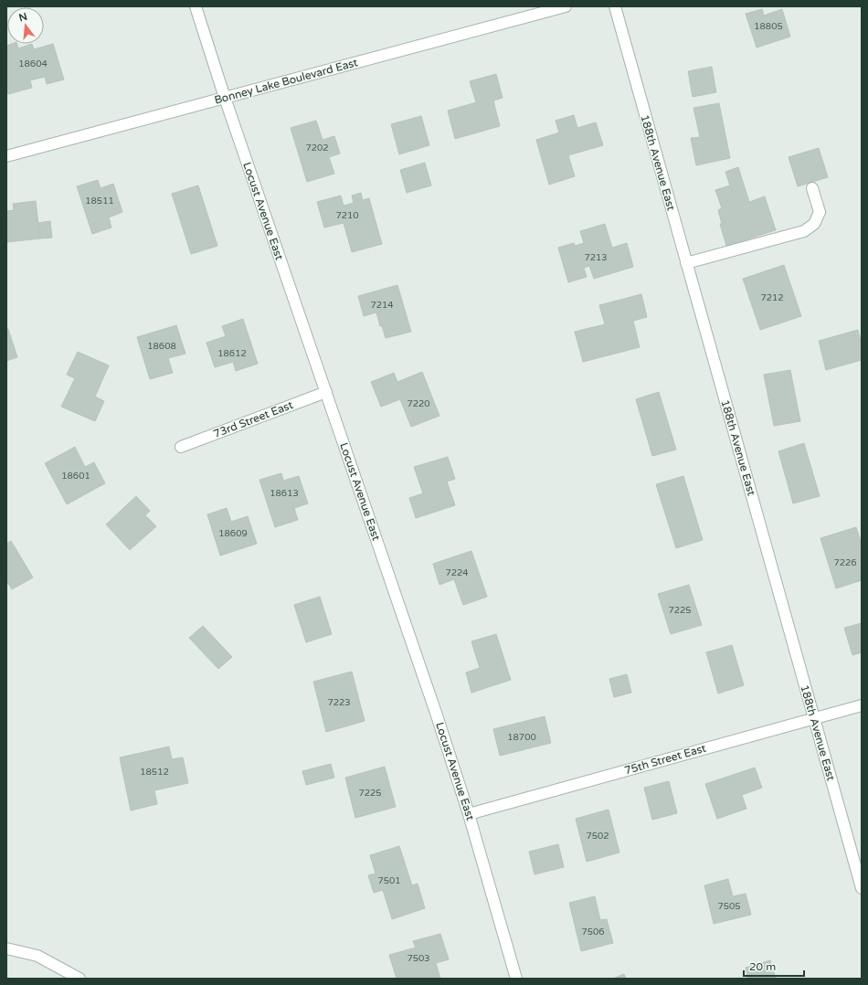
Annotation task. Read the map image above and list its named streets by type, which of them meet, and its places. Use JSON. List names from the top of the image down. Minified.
{"streets":{"street":["Bonney Lake Boulevard East","188th Avenue East","Locust Avenue East","73rd Street East","75th Street East"]},"crossings":[["Bonney Lake Boulevard East","Locust Avenue East"],["188th Avenue East","75th Street East"],["Locust Avenue East","73rd Street East"],["Locust Avenue East","75th Street East"]],"house_numbers":["18805","18604","7202","18511","7210","7213","7212","7214","18608","18612","7220","18601","18613","18609","7226","7224","7225","7223","18700","18512","7225","7502","7501","7505","7506","7503"],"scale_bar":"20 m","north":"top"}
